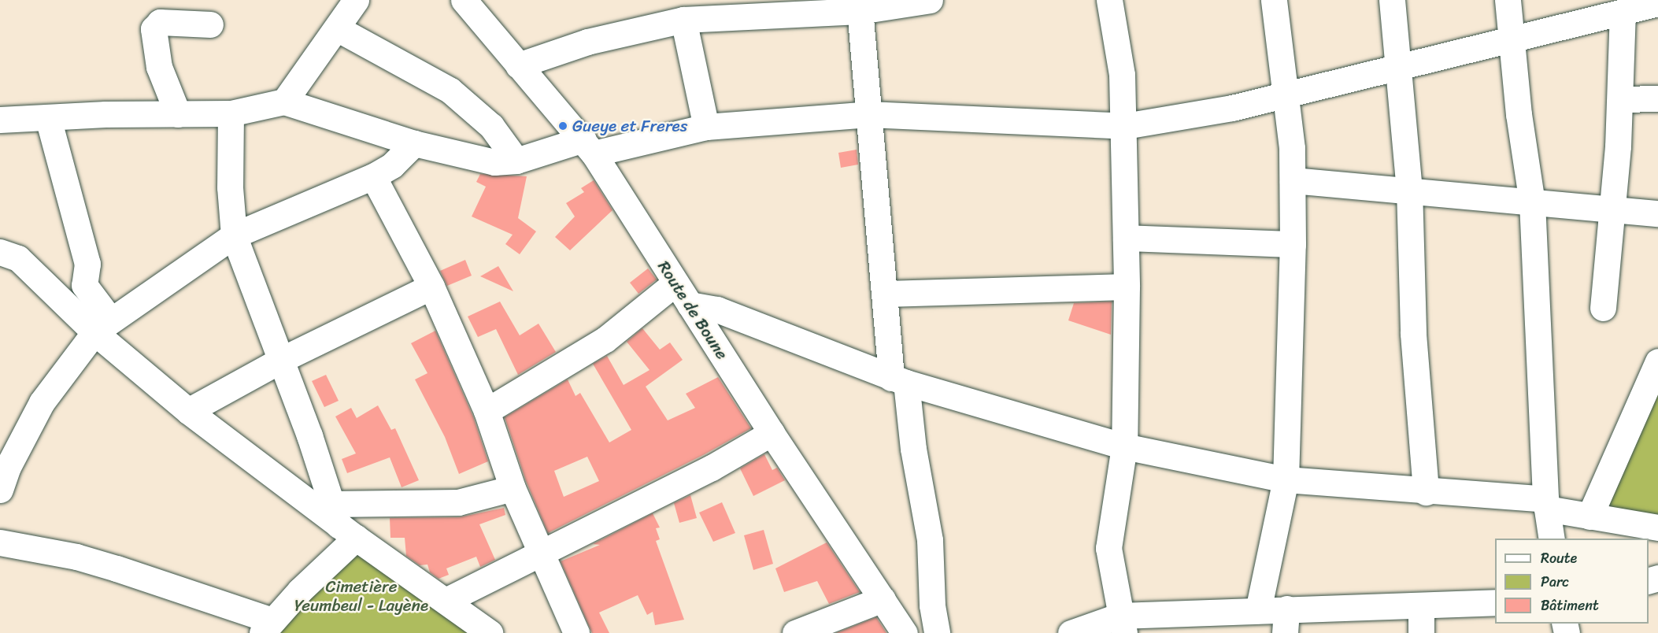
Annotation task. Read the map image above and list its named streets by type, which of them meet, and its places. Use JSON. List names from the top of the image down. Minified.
{"streets":{"street":["Route de Boune"]},"parks":["Cimetière Yeumbeul - Layène"],"places":["Gueye et Freres"],"legend":["Route","Parc","Bâtiment"]}
